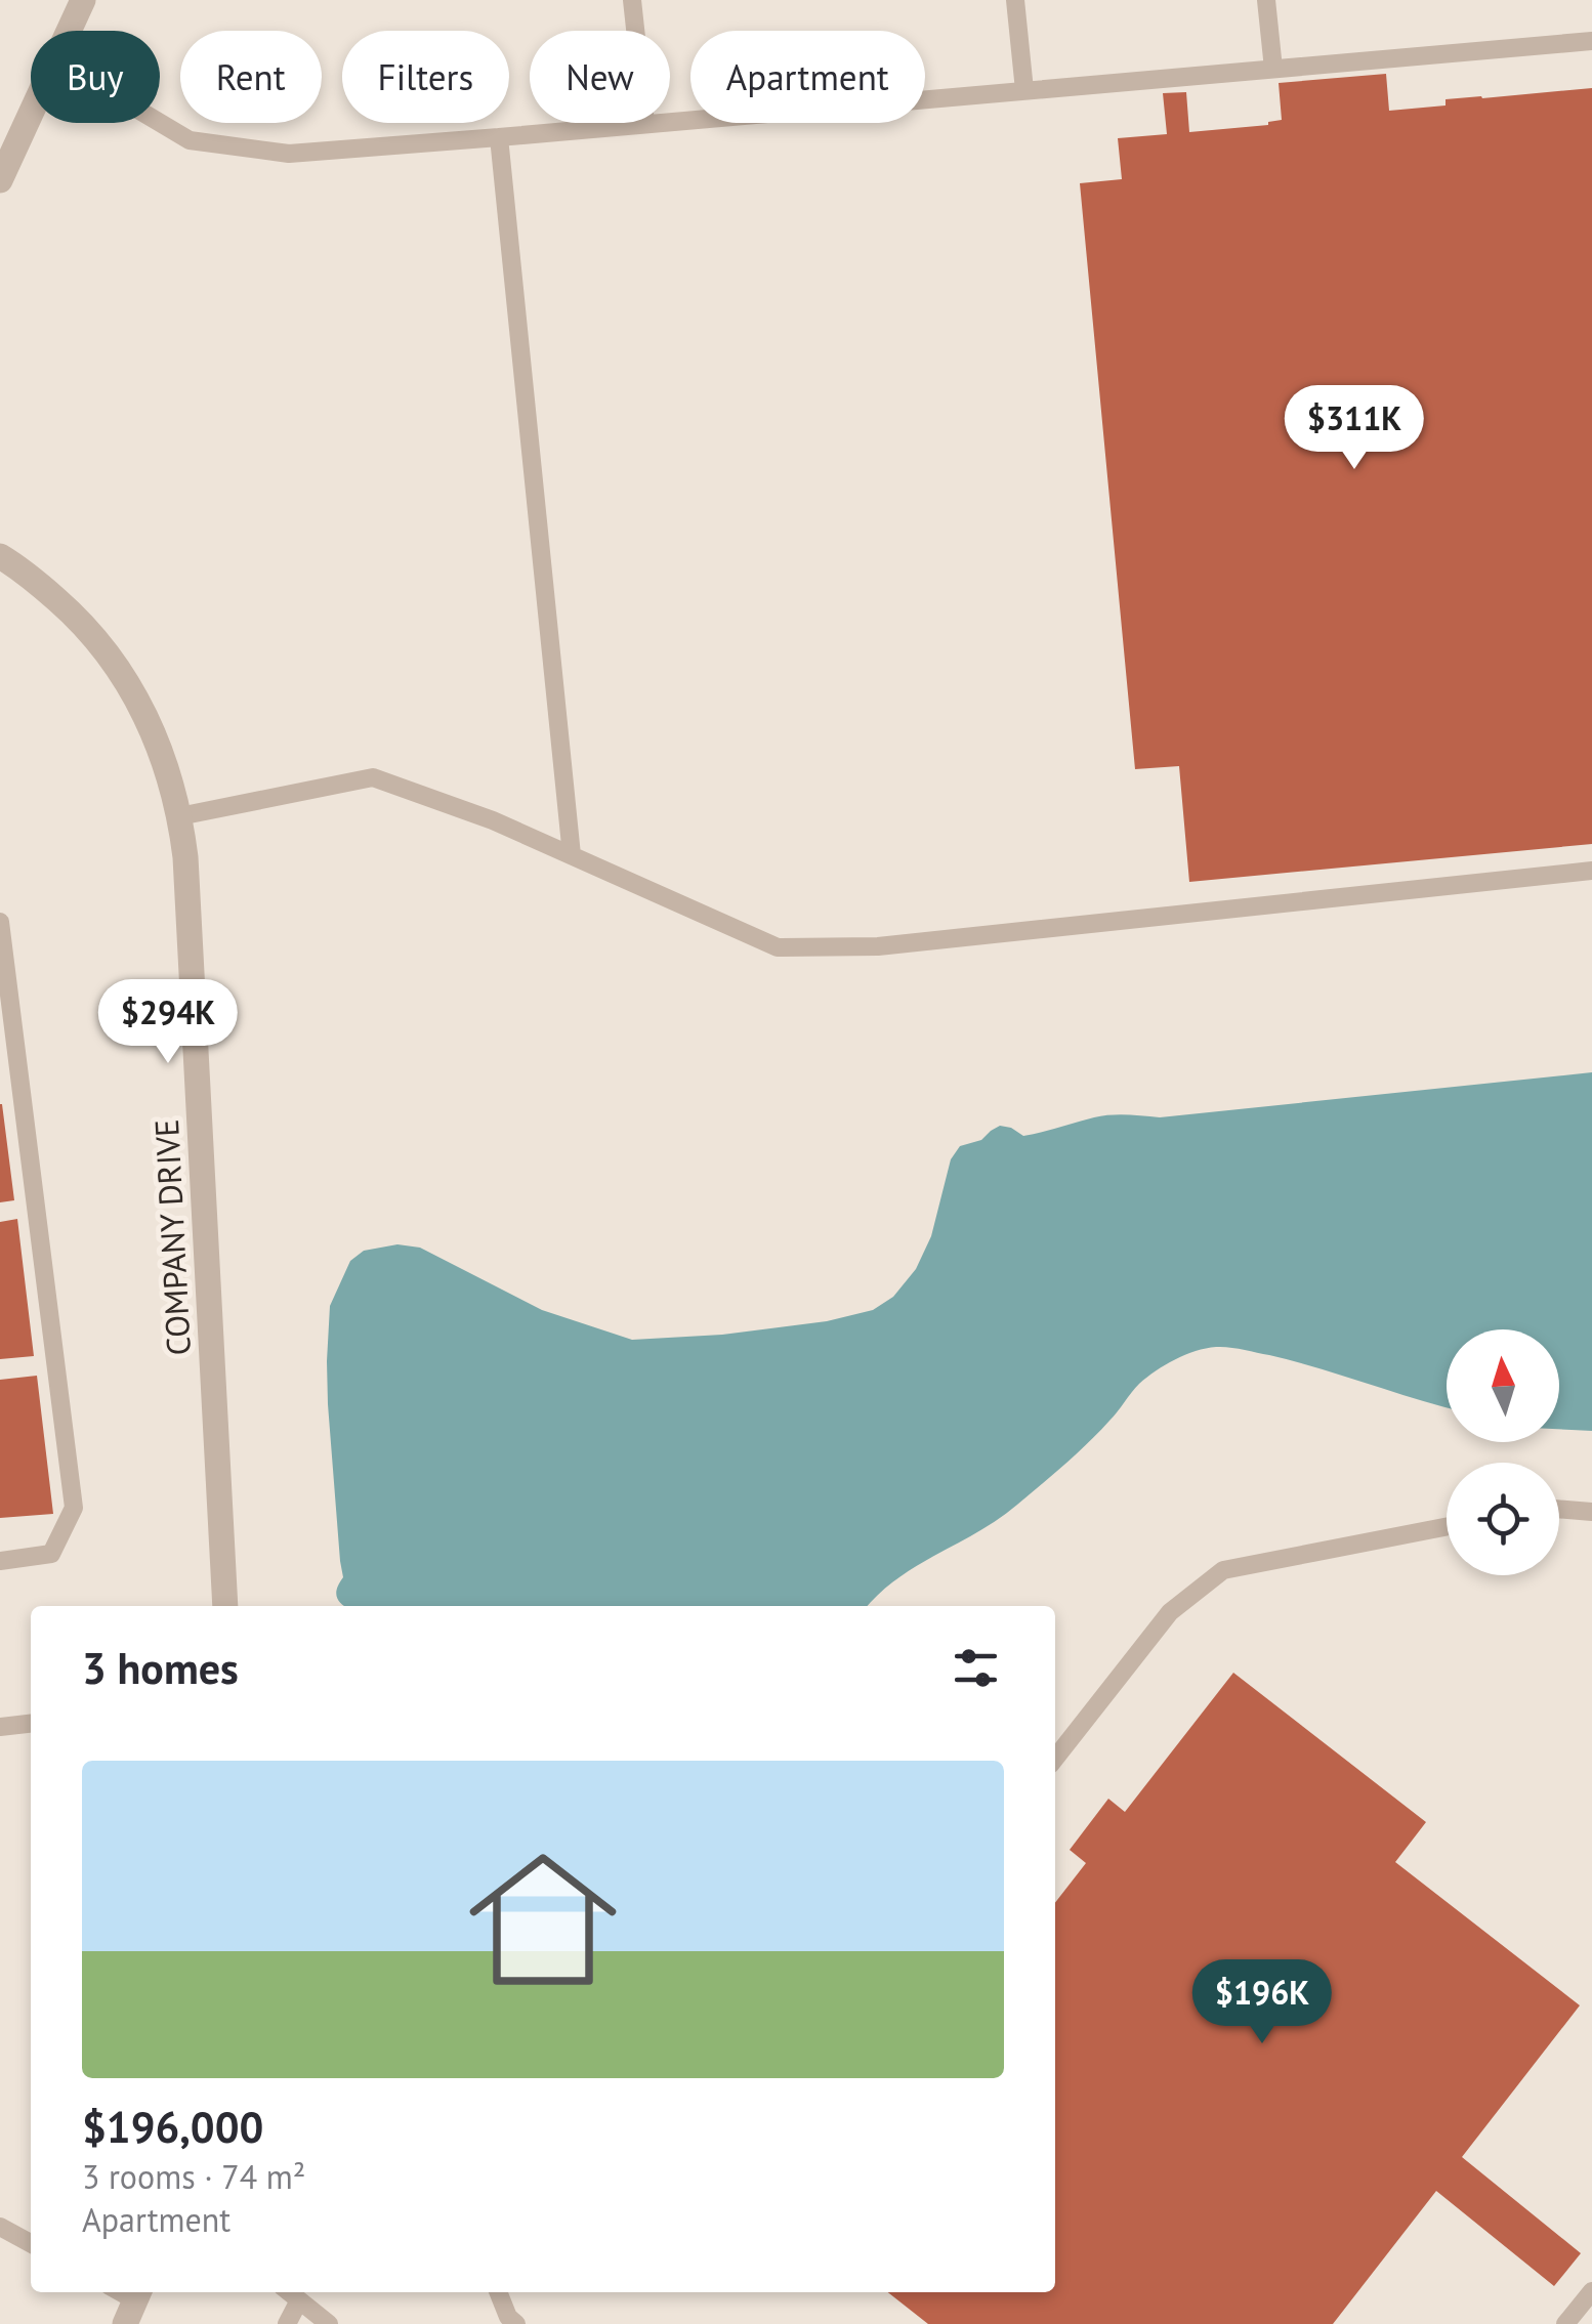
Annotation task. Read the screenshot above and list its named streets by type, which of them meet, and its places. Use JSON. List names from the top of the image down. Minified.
{"streets":{"street":["COMPANY DRIVE"]},"north":"top","page":{"chip":["Buy","Rent","Filters","New","Apartment"],"price":["$311K","$294K","$196K"],"heading":"3 homes","list":[{"name":"$196,000","note":"3 rooms · 74 m² · Apartment"}]}}
